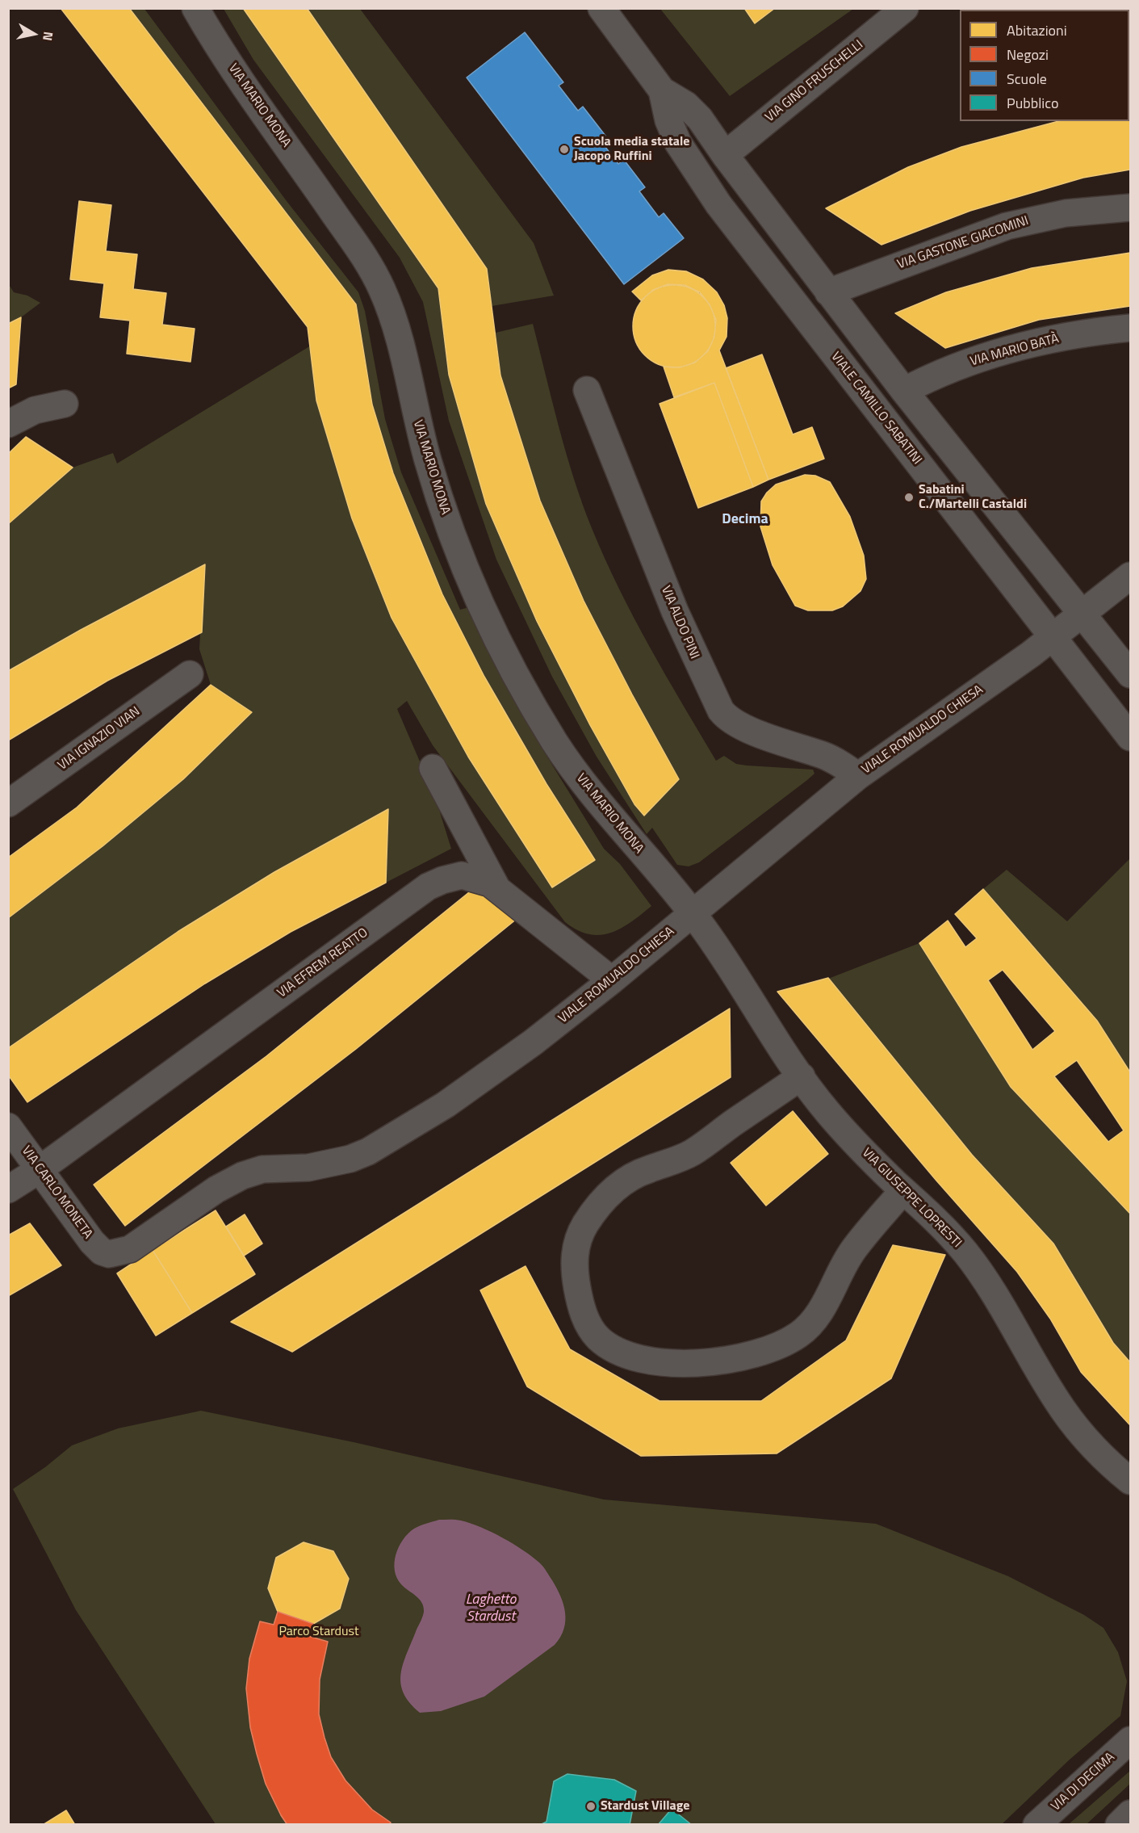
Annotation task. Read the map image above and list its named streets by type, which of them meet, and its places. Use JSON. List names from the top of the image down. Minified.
{"streets":{"street":["VIA GINO FRUSCHELLI","VIA MARIO MONA","VIA GASTONE GIACOMINI","VIA MARIO BATÀ","VIALE CAMILLO SABATINI","VIA ALDO PINI","VIALE ROMUALDO CHIESA","VIA IGNAZIO VIAN","VIA EFREM REATTO","VIA CARLO MONETA","VIA GIUSEPPE LOPRESTI","VIA DI DECIMA"]},"crossings":[["VIA GINO FRUSCHELLI","VIALE CAMILLO SABATINI"],["VIA MARIO MONA","VIALE ROMUALDO CHIESA"],["VIA MARIO MONA","VIA GIUSEPPE LOPRESTI"],["VIA GASTONE GIACOMINI","VIALE CAMILLO SABATINI"],["VIA MARIO BATÀ","VIALE CAMILLO SABATINI"],["VIALE CAMILLO SABATINI","VIALE ROMUALDO CHIESA"],["VIA ALDO PINI","VIALE ROMUALDO CHIESA"],["VIALE ROMUALDO CHIESA","VIA EFREM REATTO"],["VIALE ROMUALDO CHIESA","VIA CARLO MONETA"],["VIALE ROMUALDO CHIESA","VIA GIUSEPPE LOPRESTI"],["VIA EFREM REATTO","VIA CARLO MONETA"]],"districts":["Decima"],"water":["Laghetto Stardust"],"parks":["Parco Stardust"],"places":["Scuola media statale Jacopo Ruffini","Sabatini C./Martelli Castaldi","Stardust Village"],"legend":["Abitazioni","Negozi","Scuole","Pubblico"],"north":"right"}
